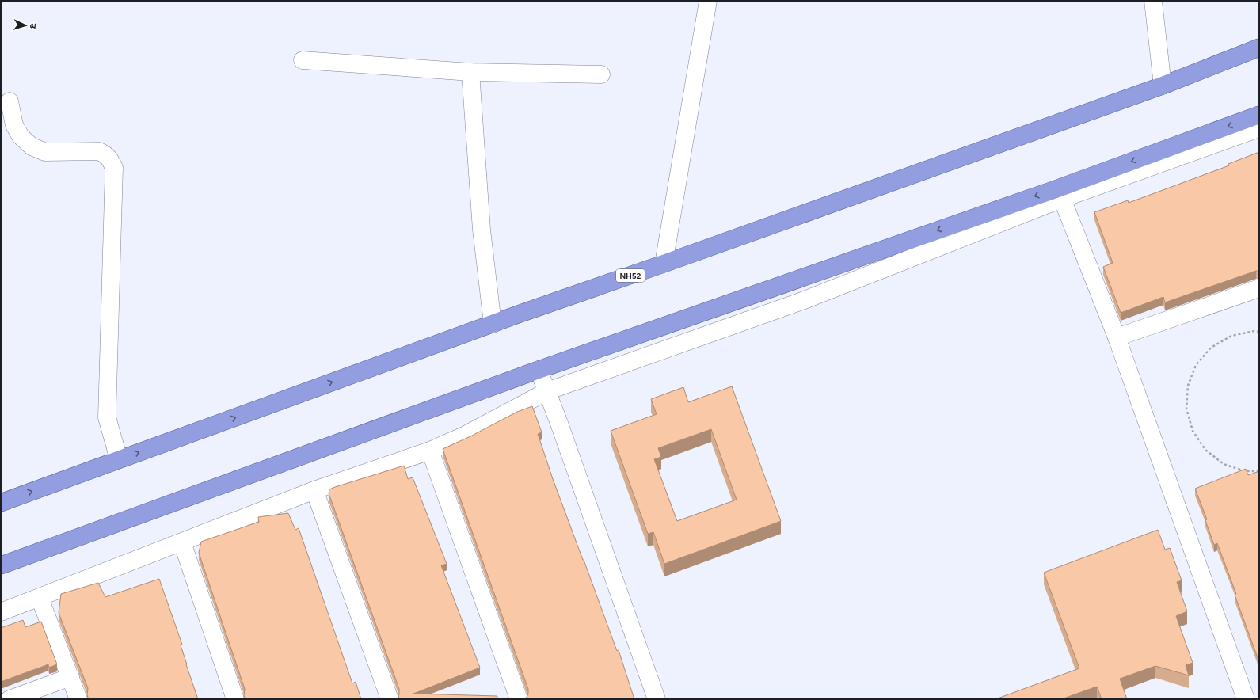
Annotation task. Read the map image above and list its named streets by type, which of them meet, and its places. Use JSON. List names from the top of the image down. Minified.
{"streets":{"highway":["NH52"]},"north":"right"}
